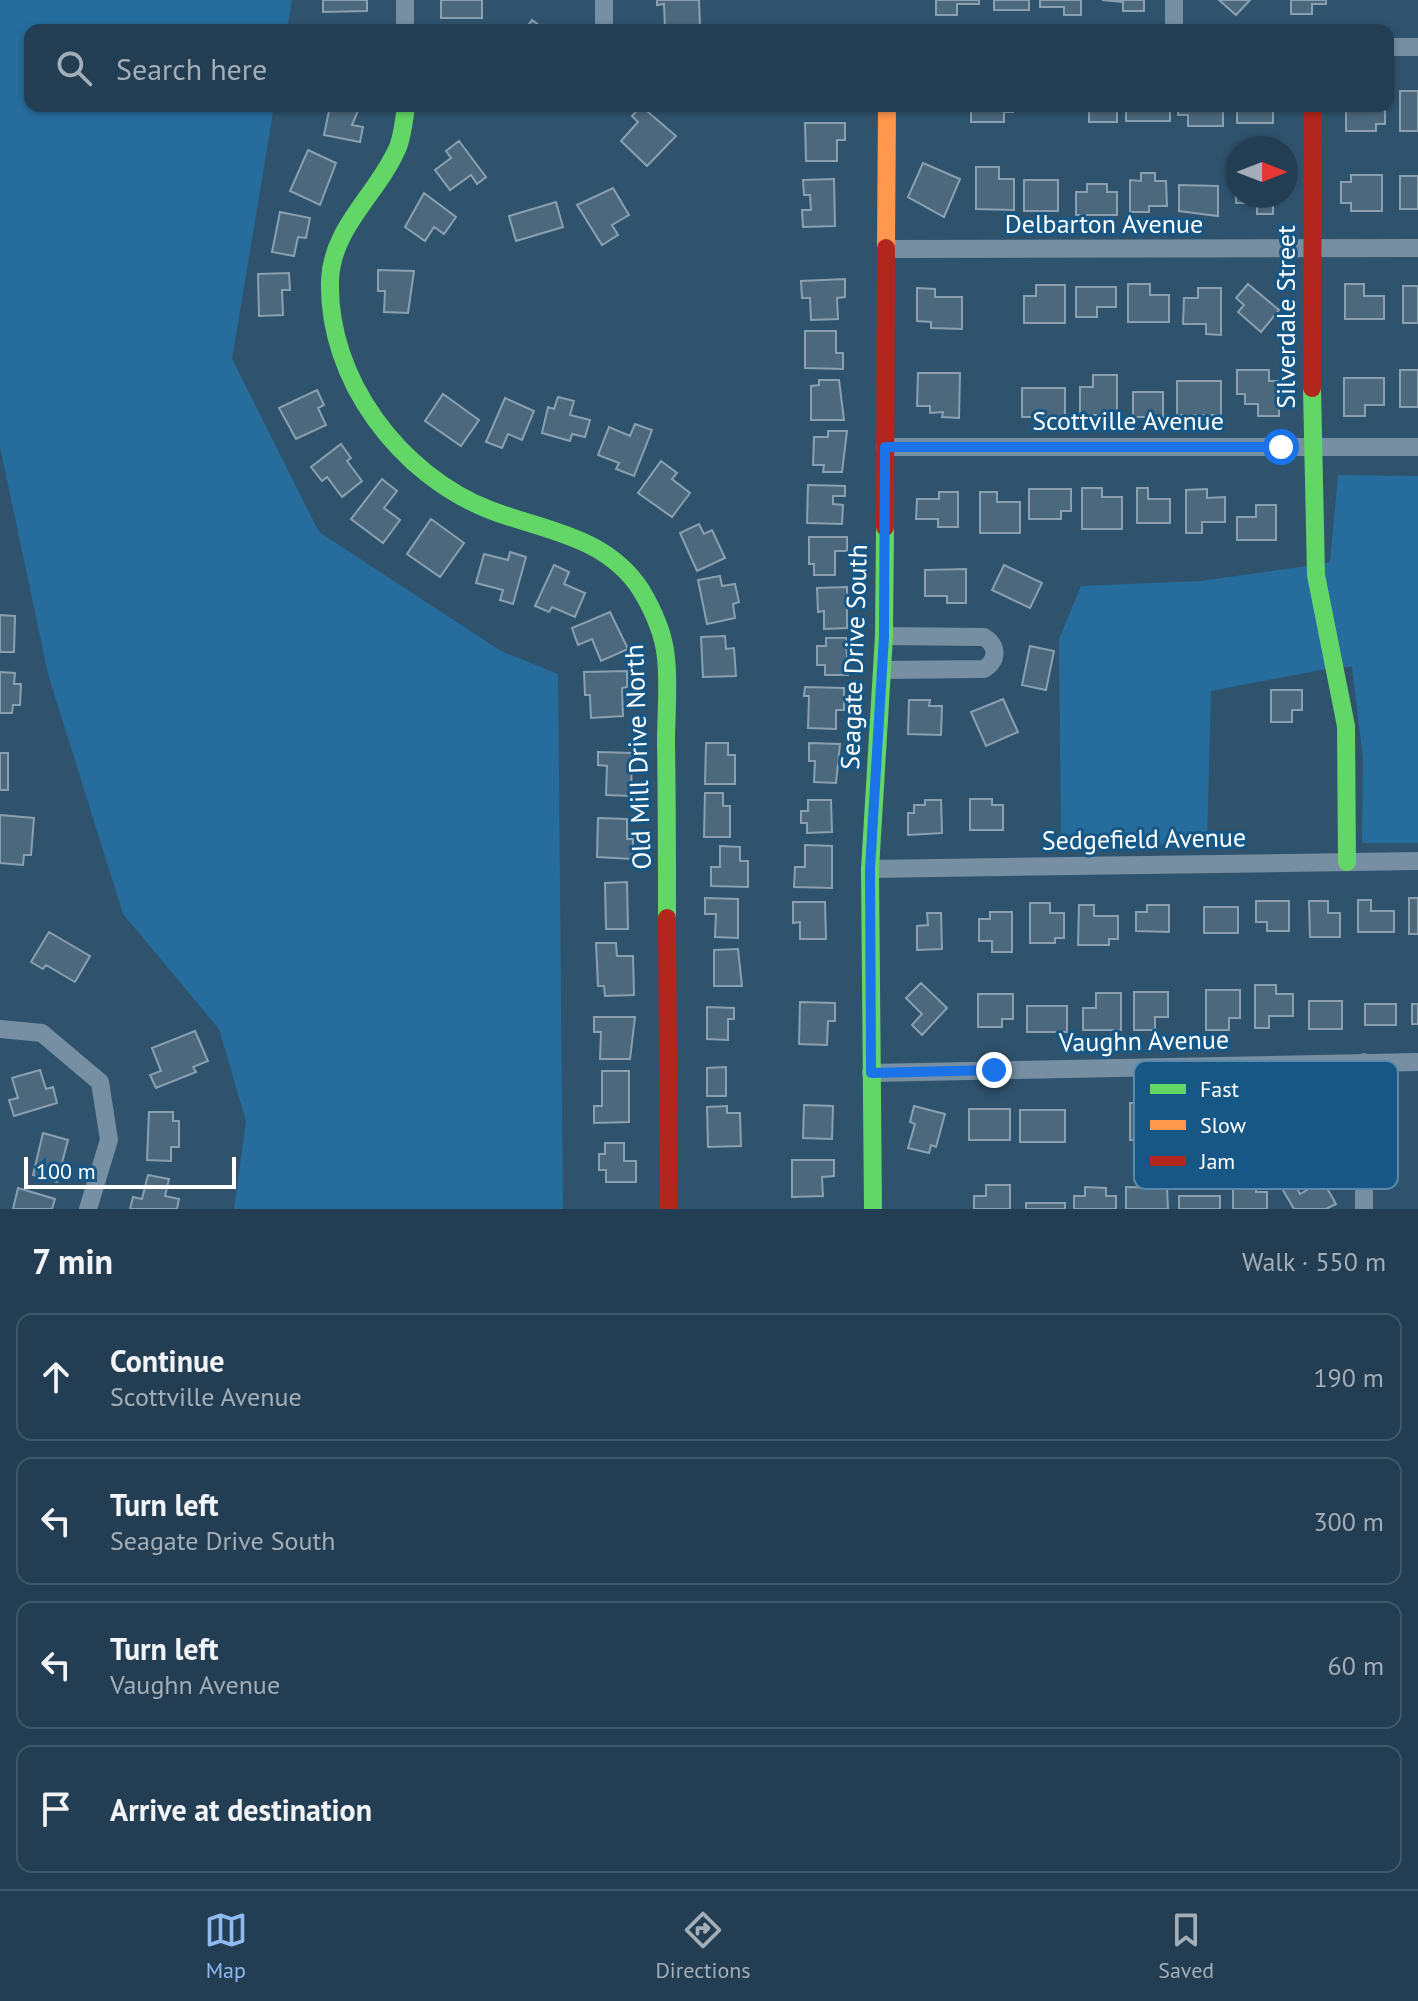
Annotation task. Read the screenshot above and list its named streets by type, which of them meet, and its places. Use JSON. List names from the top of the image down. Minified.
{"streets":{"street":["Delbarton Avenue","Silverdale Street","Scottville Avenue","Seagate Drive South","Old Mill Drive North","Sedgefield Avenue","Vaughn Avenue"]},"crossings":[["Delbarton Avenue","Silverdale Street"],["Delbarton Avenue","Seagate Drive South"],["Silverdale Street","Scottville Avenue"],["Silverdale Street","Sedgefield Avenue"],["Scottville Avenue","Seagate Drive South"],["Seagate Drive South","Sedgefield Avenue"],["Seagate Drive South","Vaughn Avenue"]],"legend":["Fast","Slow","Jam"],"scale_bar":"100 m","north":"right","page":{"search":"Search here","scale":"100 m","heading":["7 min","Walk · 550 m"],"list":[["Continue","Scottville Avenue","190 m"],["Turn left","Seagate Drive South","300 m"],["Turn left","Vaughn Avenue","60 m"],"Arrive at destination"],"nav":["Map","Directions","Saved"]}}
